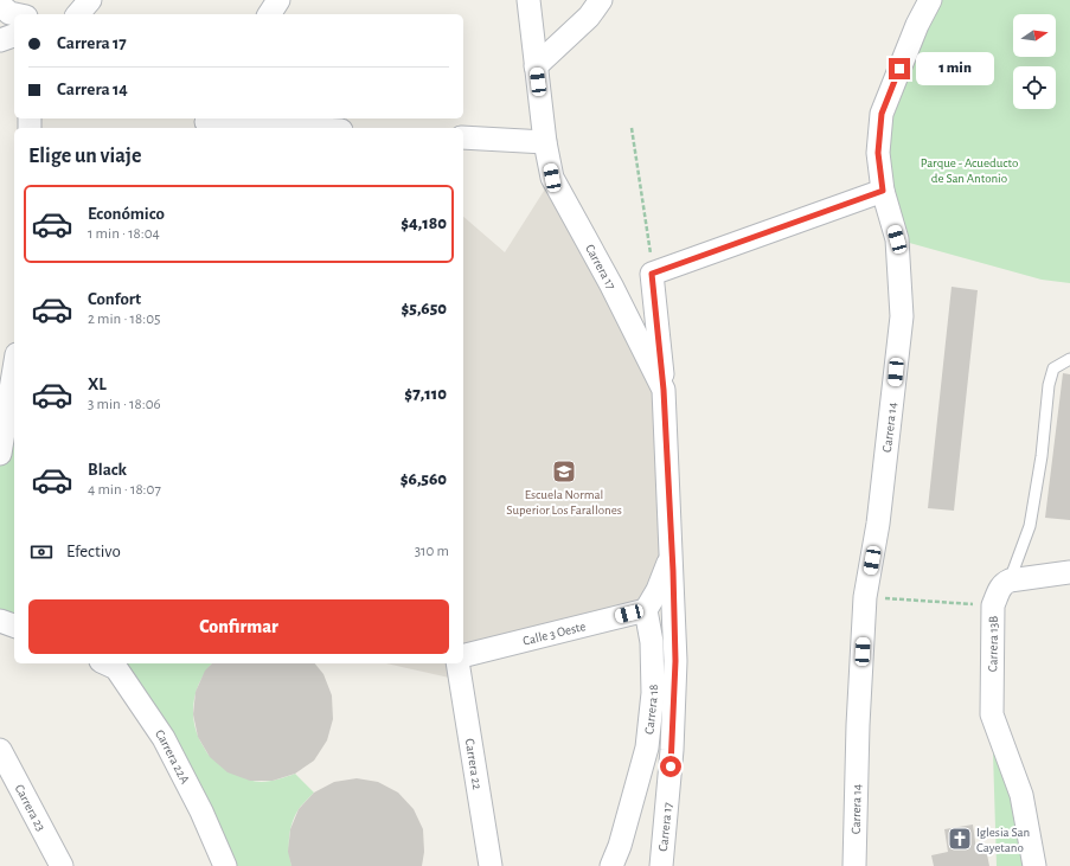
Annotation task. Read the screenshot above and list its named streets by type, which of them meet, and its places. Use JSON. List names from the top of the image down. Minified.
{"streets":{"street":["Carrera 17","Carrera 14","Calle 3 Oeste","Carrera 13B","Carrera 18","Carrera 22A","Carrera 22","Carrera 23"]},"crossings":[["Calle 3 Oeste","Carrera 18"]],"parks":["Parque - Acueducto de San Antonio"],"places":{"school or university":["Escuela Normal Superior Los Farallones"],"church":["Iglesia San Cayetano"]},"north":"right","page":{"banner":["Carrera 17","Carrera 14"],"bubble":"1 min","heading":"Elige un viaje","list":[{"name":"Económico","note":"1 min · 18:04","value":"$4,180"},{"name":"Confort","note":"2 min · 18:05","value":"$5,650"},{"name":"XL","note":"3 min · 18:06","value":"$7,110"},{"name":"Black","note":"4 min · 18:07","value":"$6,560"}],"pay":["Efectivo","310 m"],"buttons":"Confirmar"}}
